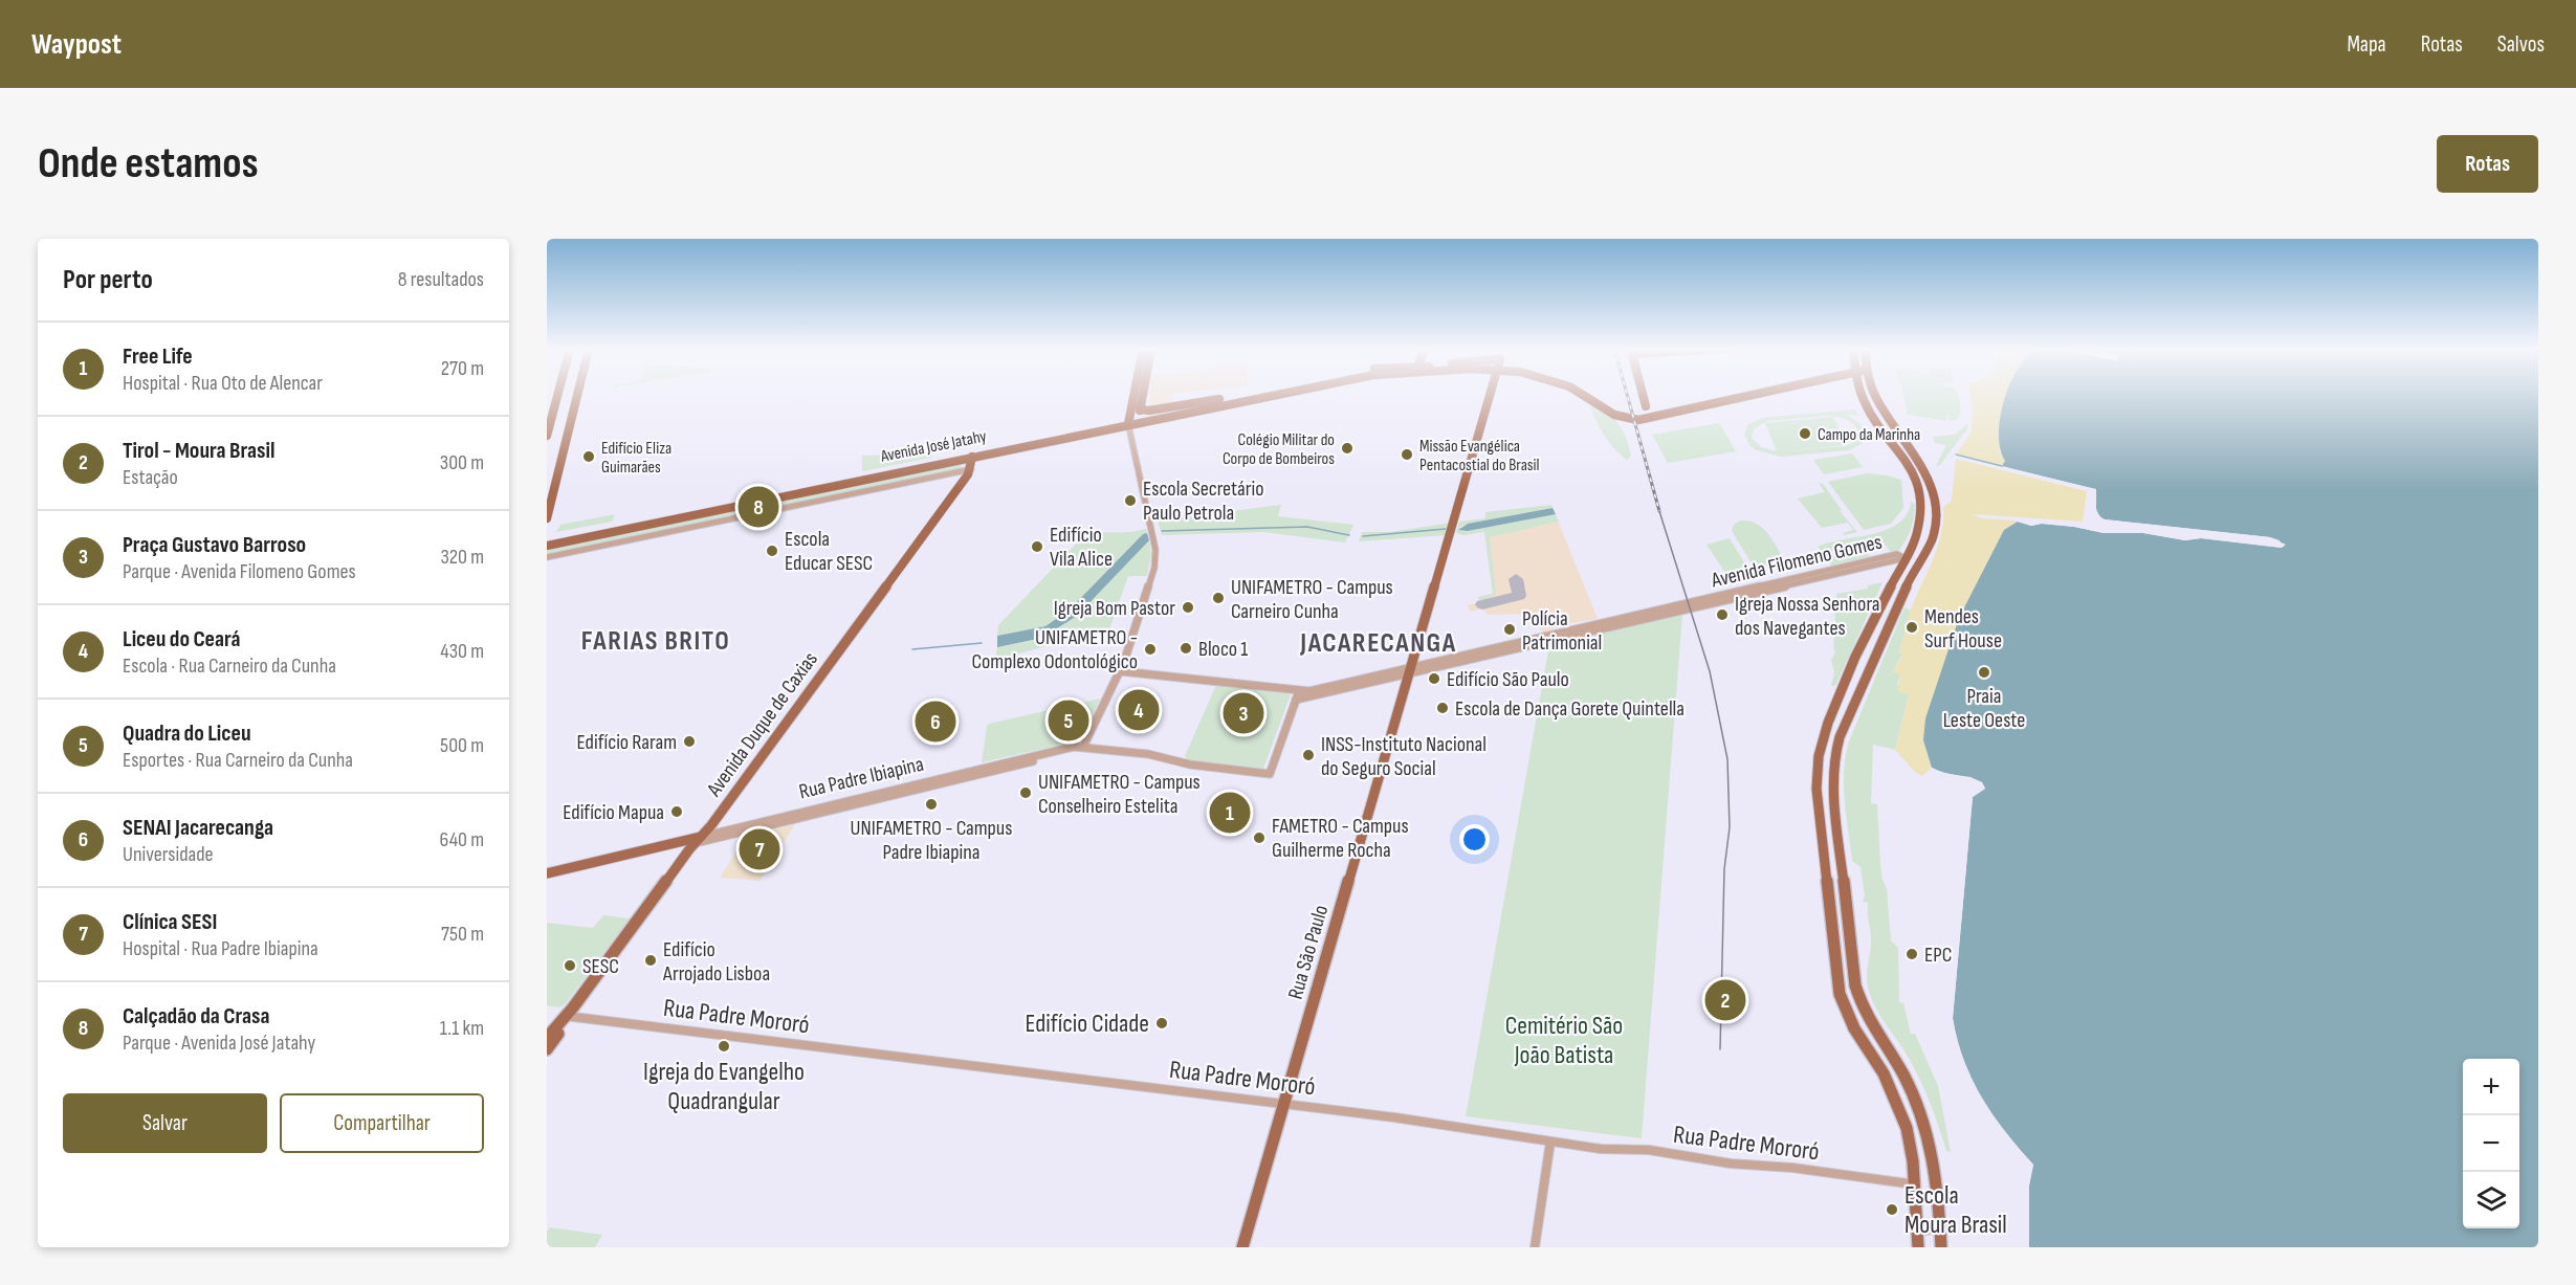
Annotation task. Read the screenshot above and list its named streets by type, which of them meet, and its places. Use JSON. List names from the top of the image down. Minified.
{"streets":{"main road":["Avenida José Jatahy","Avenida Duque de Caxias","Rua Padre Ibiapina","Rua São Paulo"],"street":["Avenida Filomeno Gomes","Rua Padre Mororó"]},"crossings":[["Avenida José Jatahy","Avenida Duque de Caxias"],["Avenida Filomeno Gomes","Rua Padre Ibiapina"],["Avenida Filomeno Gomes","Rua São Paulo"],["Avenida Duque de Caxias","Rua Padre Ibiapina"],["Avenida Duque de Caxias","Rua Padre Mororó"],["Rua São Paulo","Rua Padre Mororó"]],"districts":["FARIAS BRITO","JACARECANGA"],"parks":["Cemitério São João Batista"],"places":["Campo da Marinha","Colégio Militar do Corpo de Bombeiros","Missão Evangélica Pentacostial do Brasil","Edifício Eliza Guimarães","Escola Secretário Paulo Petrola","Edifício Vila Alice","Escola Educar SESC","UNIFAMETRO - Campus Carneiro Cunha","Igreja Bom Pastor","Igreja Nossa Senhora dos Navegantes","Mendes Surf House","Polícia Patrimonial","Bloco 1","UNIFAMETRO - Complexo Odontológico","Praia Leste Oeste","Edifício São Paulo","Escola de Dança Gorete Quintella","Edifício Raram","INSS-Instituto Nacional do Seguro Social","UNIFAMETRO - Campus Conselheiro Estelita","UNIFAMETRO - Campus Padre Ibiapina","Edifício Mapua","FAMETRO - Campus Guilherme Rocha","EPC","Edifício Arrojado Lisboa","SESC","Edifício Cidade","Igreja do Evangelho Quadrangular","Escola Moura Brasil"],"page":{"header":"Waypost","nav":["Mapa","Rotas","Salvos"],"buttons":["Rotas",["Salvar","Compartilhar"]],"title":"Onde estamos","heading":["Por perto","8 resultados"],"list":[{"mark":"1","name":"Free Life","note":"Hospital · Rua Oto de Alencar","value":"270 m"},{"mark":"2","name":"Tirol - Moura Brasil","note":"Estação","value":"300 m"},{"mark":"3","name":"Praça Gustavo Barroso","note":"Parque · Avenida Filomeno Gomes","value":"320 m"},{"mark":"4","name":"Liceu do Ceará","note":"Escola · Rua Carneiro da Cunha","value":"430 m"},{"mark":"5","name":"Quadra do Liceu","note":"Esportes · Rua Carneiro da Cunha","value":"500 m"},{"mark":"6","name":"SENAI Jacarecanga","note":"Universidade","value":"640 m"},{"mark":"7","name":"Clínica SESI","note":"Hospital · Rua Padre Ibiapina","value":"750 m"},{"mark":"8","name":"Calçadão da Crasa","note":"Parque · Avenida José Jatahy","value":"1.1 km"}],"pins":["8","4","3","5","6","1","7","2"],"map_buttons":["+","−"]}}
